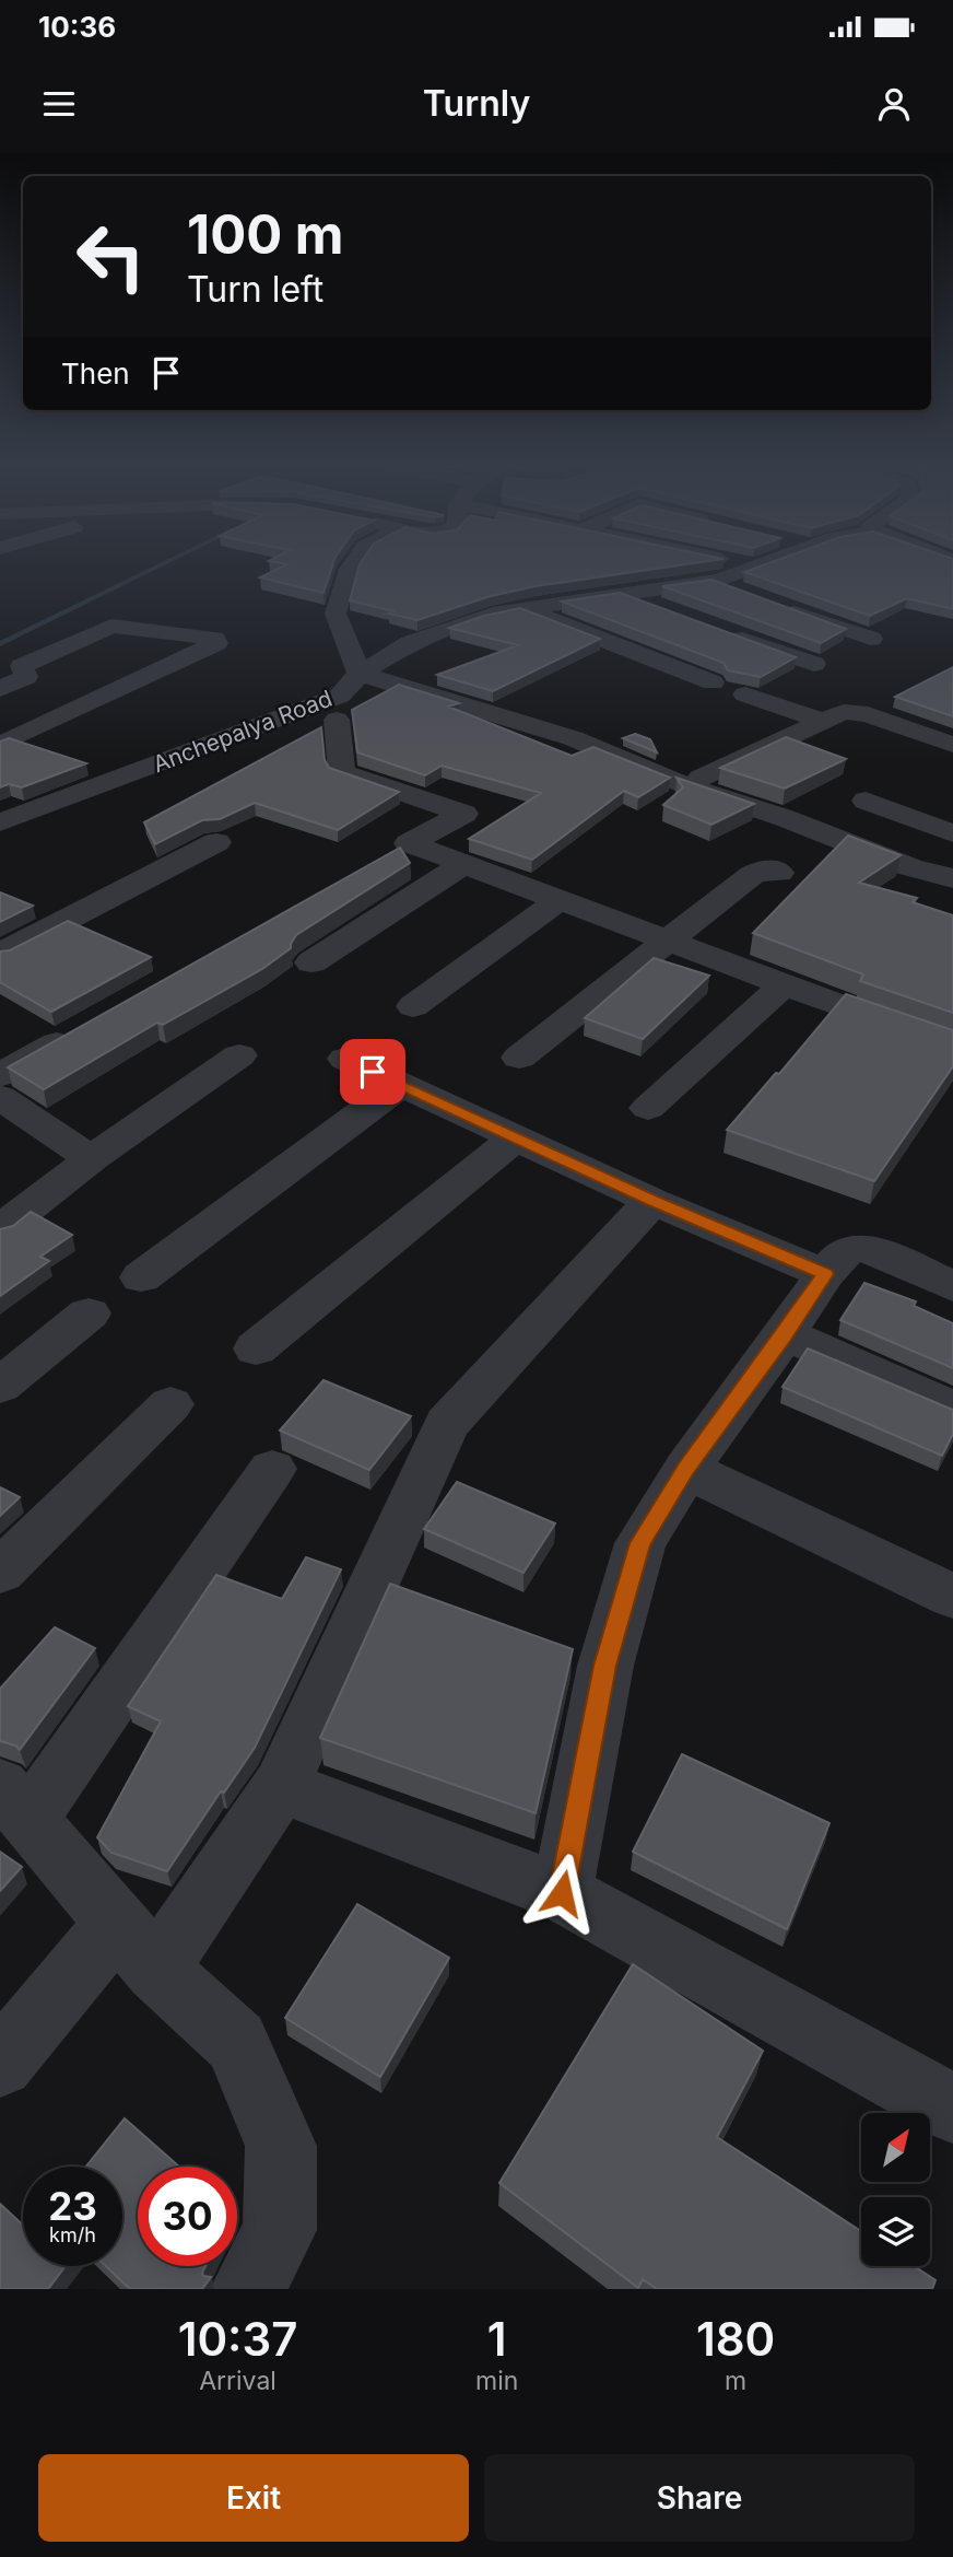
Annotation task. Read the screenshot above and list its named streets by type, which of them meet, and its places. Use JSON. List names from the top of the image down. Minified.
{"streets":{"street":["Anchepalya Road"]},"north":"top right","page":{"status":"10:36","header":"Turnly","turn":["100 m","Turn left"],"then":"Then","speed":"23 km/h","limit":"30","eta":["10:37","Arrival","1","min","180","m"],"buttons":["Exit","Share"]}}
